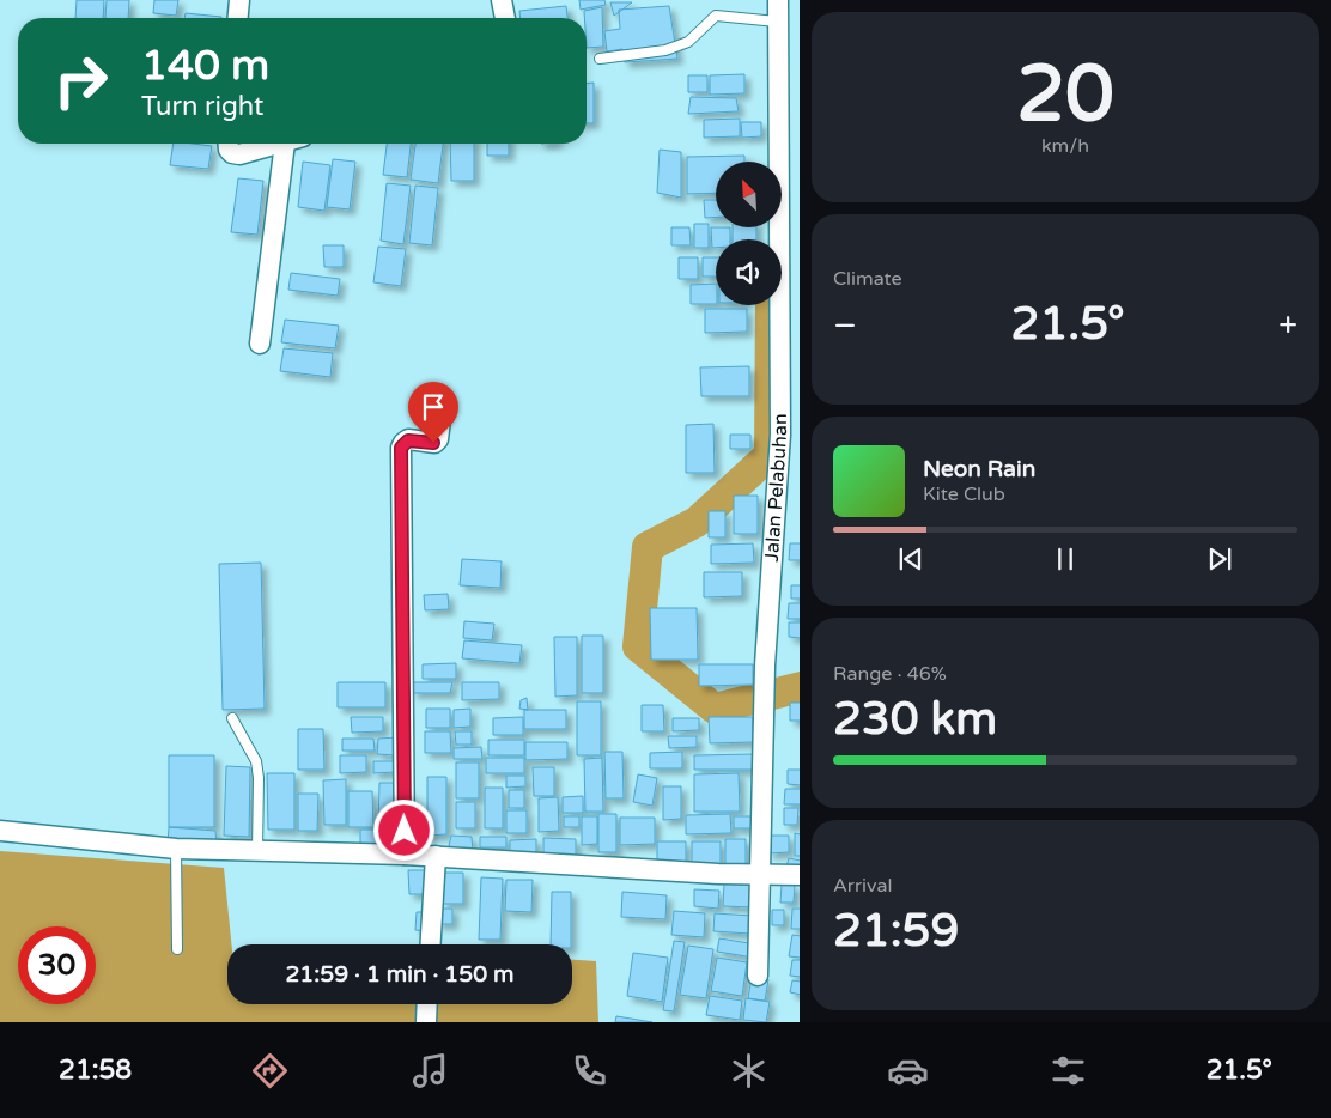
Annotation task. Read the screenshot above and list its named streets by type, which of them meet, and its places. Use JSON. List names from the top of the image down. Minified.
{"streets":{"street":["Jalan Pelabuhan"]},"north":"top left","page":{"tile":[["20","km/h"],"Climate",["Range · 46%","230 km"],["Arrival","21:59"]],"turn":["140 m","Turn right"],"heat":["−","21.5°","+"],"song":["Neon Rain","Kite Club"],"limit":"30","trip":"21:59 · 1 min · 150 m","tabs":["21:58","21.5°"]}}
